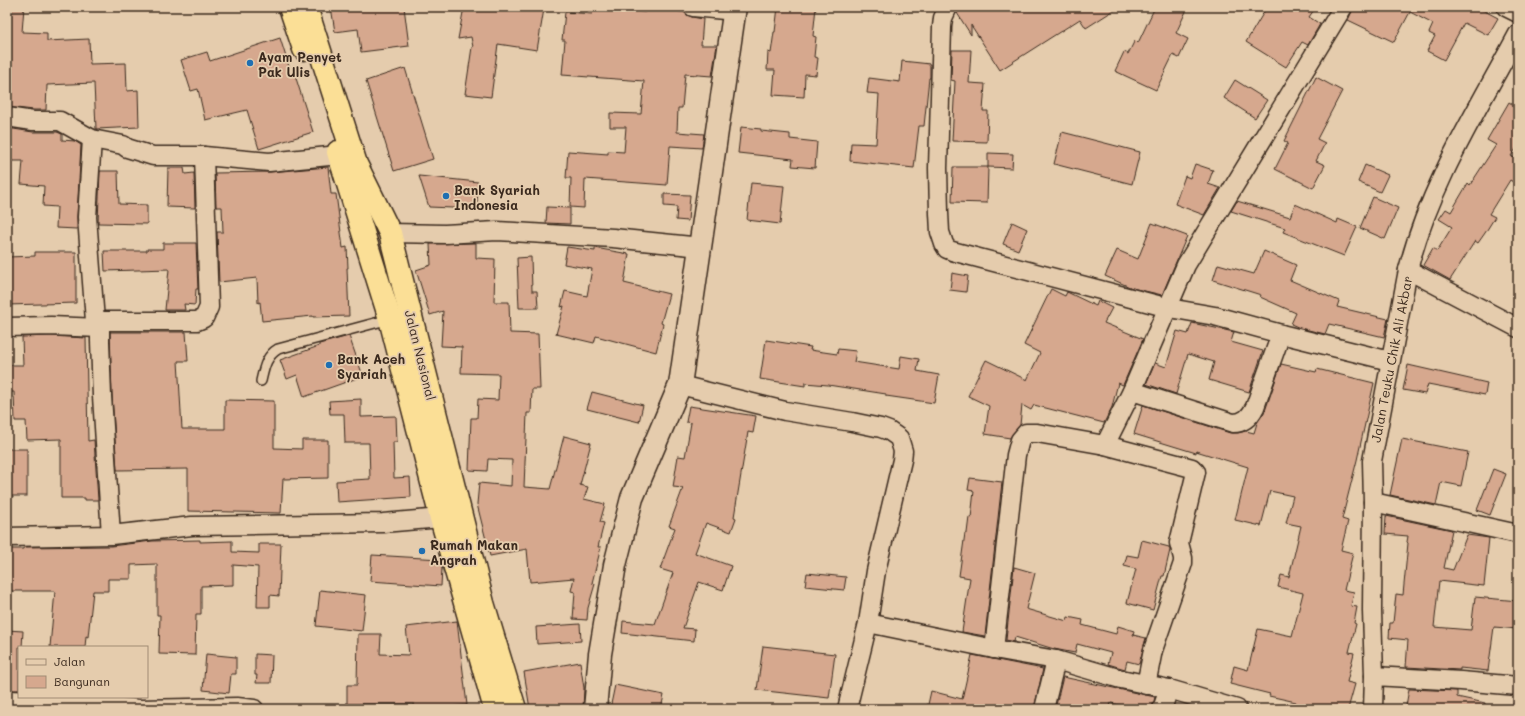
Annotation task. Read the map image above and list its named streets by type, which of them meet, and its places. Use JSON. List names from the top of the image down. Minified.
{"streets":{"highway":["Jalan Nasional"],"street":["Jalan Teuku Chik Ali Akbar"]},"places":["Ayam Penyet Pak Ulis","Bank Syariah Indonesia","Bank Aceh Syariah","Rumah Makan Angrah"],"legend":["Jalan","Bangunan"]}
